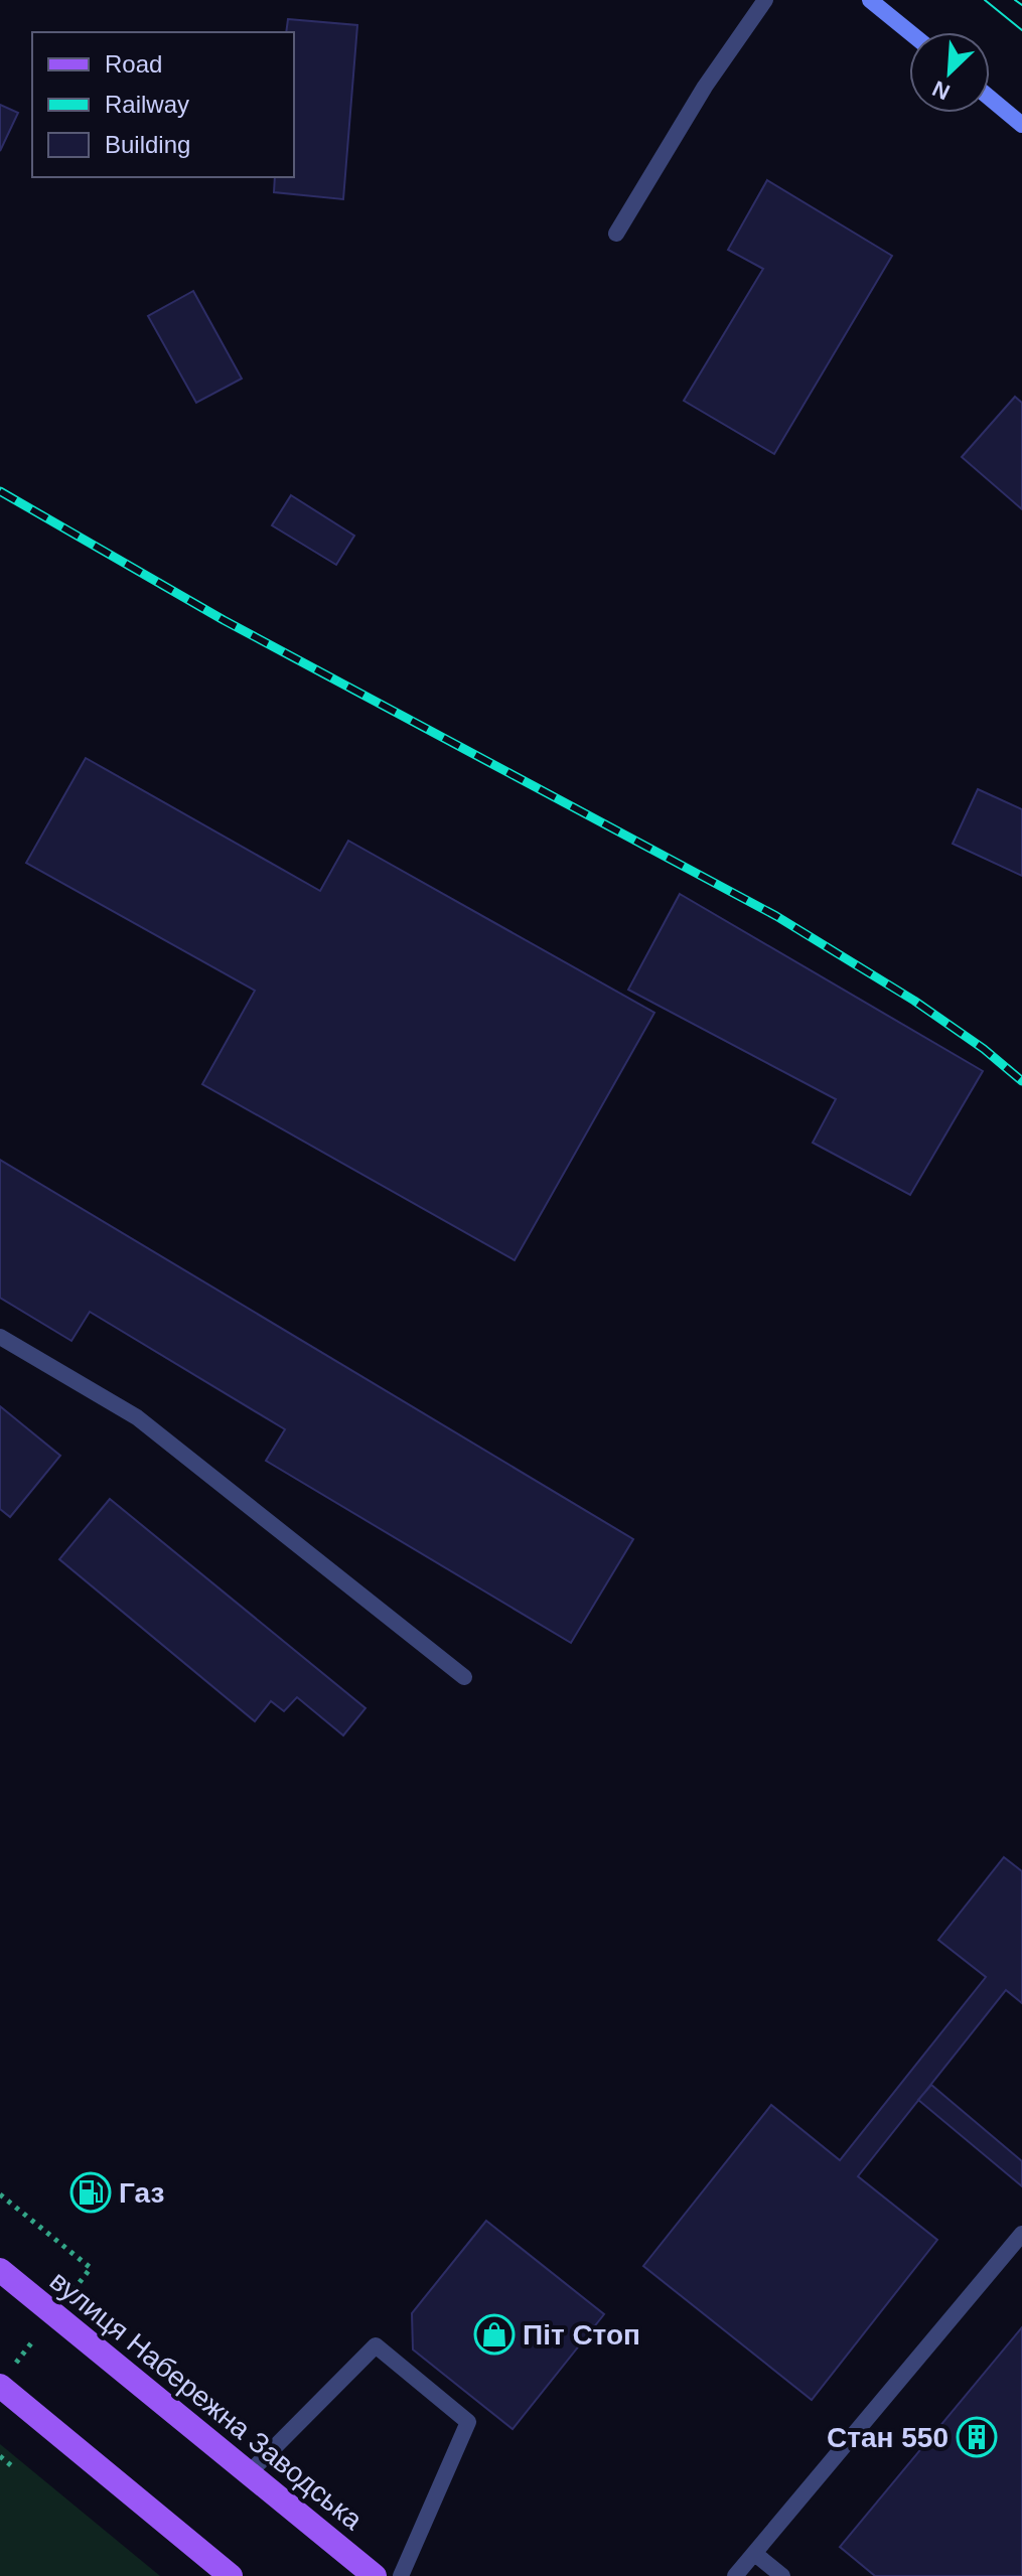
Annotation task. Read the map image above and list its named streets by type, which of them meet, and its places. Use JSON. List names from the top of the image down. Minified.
{"streets":{"main road":["вулиця Набережна Заводська"]},"places":{"fuel station":["Газ"],"shop":["Піт Стоп"],"building":["Стан 550"]},"legend":["Road","Railway","Building"],"north":"bottom left"}
